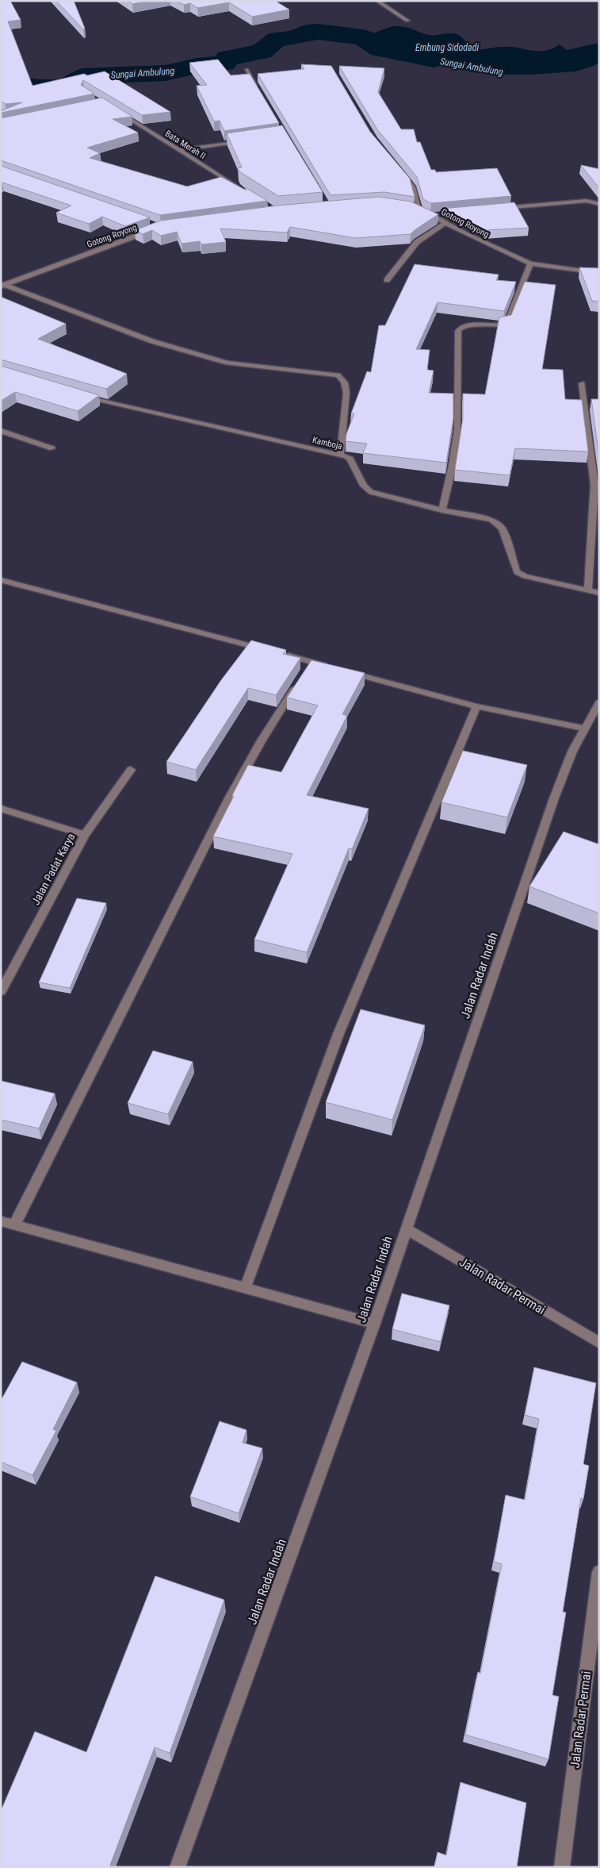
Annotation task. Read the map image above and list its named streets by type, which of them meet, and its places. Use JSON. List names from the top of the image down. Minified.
{"streets":{"street":["Bata Merah II","Gotong Royong","Kamboja","Jalan Padat Karya","Jalan Radar Indah","Jalan Radar Permai"]},"crossings":[["Jalan Radar Indah","Jalan Radar Permai"]],"water":["Embung Sidodadi","Sungai Ambulung"]}
